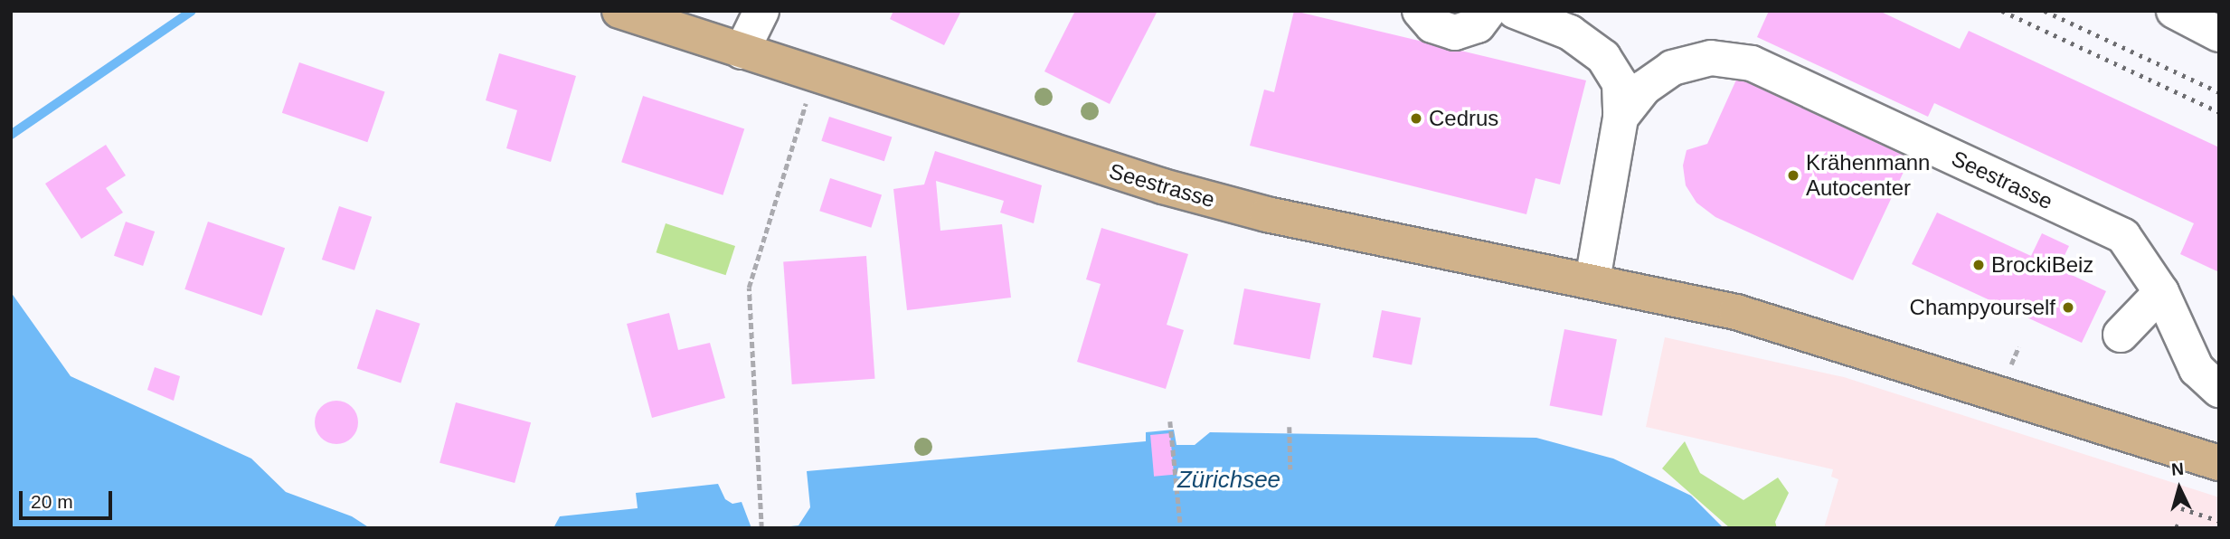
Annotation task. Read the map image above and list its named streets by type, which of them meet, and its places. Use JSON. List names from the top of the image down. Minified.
{"streets":{"main road":["Seestrasse"]},"water":["Zürichsee"],"places":["Cedrus","Krähenmann Autocenter","BrockiBeiz","Champyourself"],"scale_bar":"20 m","north":"top"}
